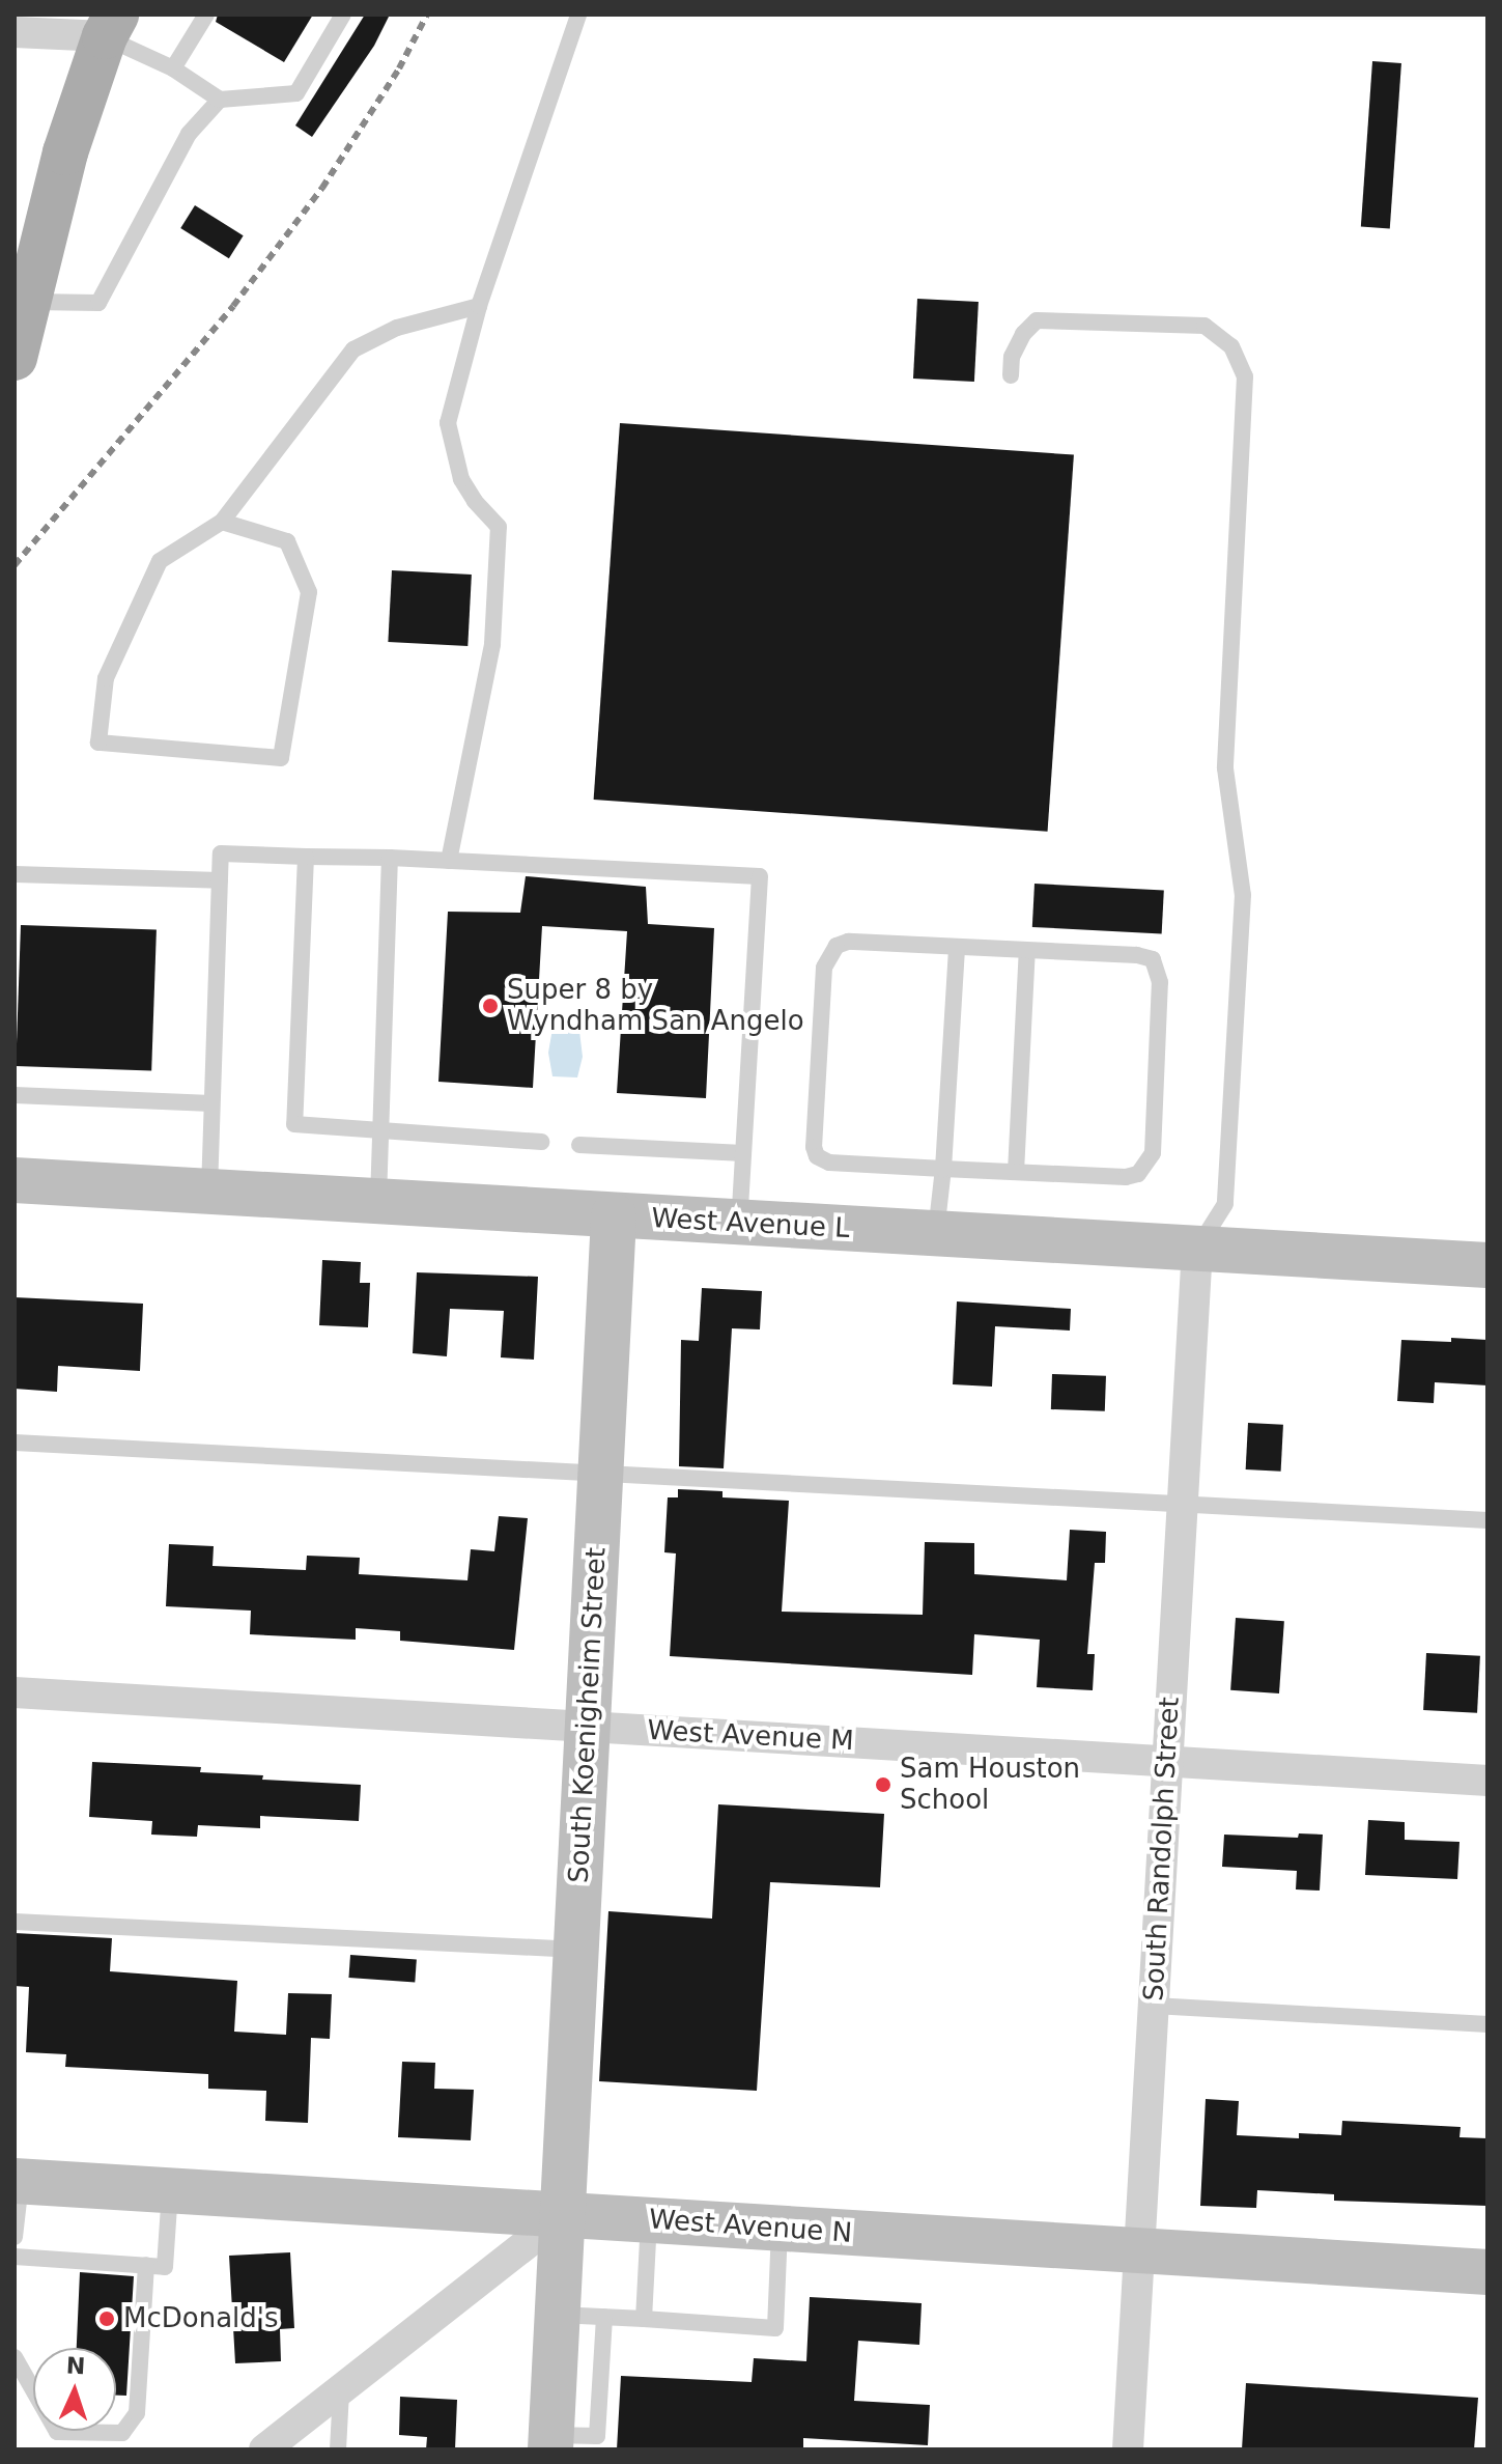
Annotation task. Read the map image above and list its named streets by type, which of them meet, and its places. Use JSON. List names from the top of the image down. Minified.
{"streets":{"main road":["West Avenue L","South Koenigheim Street","West Avenue N"],"street":["West Avenue M","South Randolph Street"]},"crossings":[["West Avenue L","South Koenigheim Street"],["West Avenue L","South Randolph Street"],["South Koenigheim Street","West Avenue M"],["South Koenigheim Street","West Avenue N"],["West Avenue M","South Randolph Street"],["South Randolph Street","West Avenue N"]],"places":["Super 8 by Wyndham San Angelo","Sam Houston School","McDonald's"],"north":"top"}
